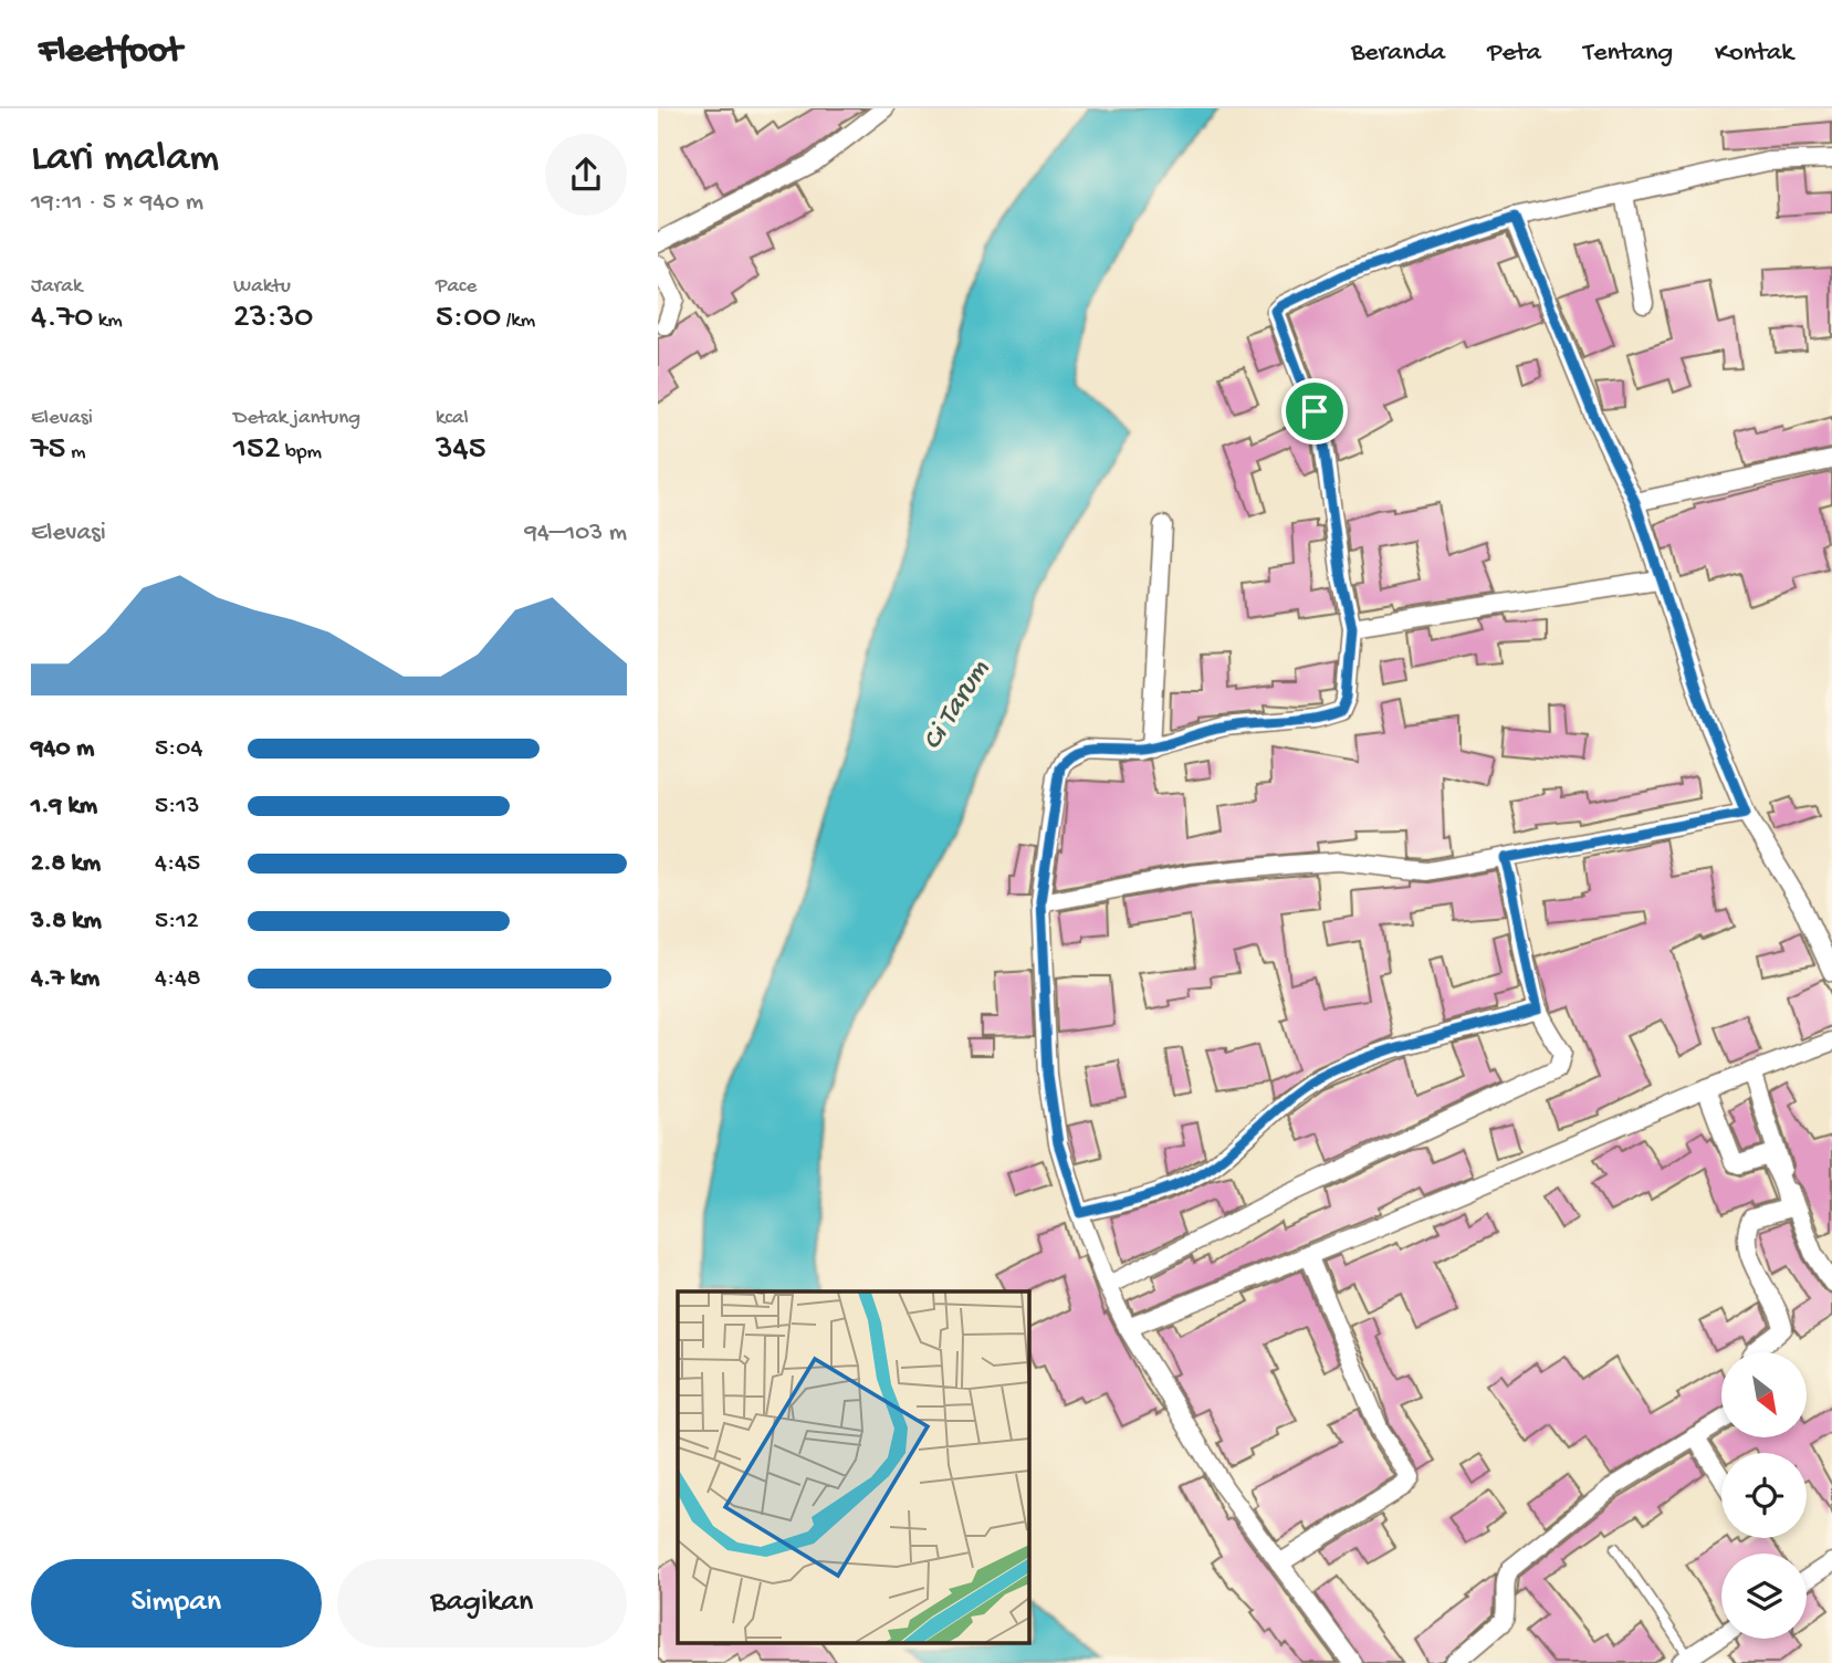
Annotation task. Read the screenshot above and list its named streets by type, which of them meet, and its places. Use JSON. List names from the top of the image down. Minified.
{"water":["Ci Tarum"],"north":"bottom right","page":{"header":"Fleetfoot","nav":["Beranda","Peta","Tentang","Kontak"],"heading":["Lari malam","19:11 · 5 × 940 m"],"stats":[["Jarak","4.70 km"],["Waktu","23:30"],["Pace","5:00 /km"],["Elevasi","75 m"],["Detak jantung","152 bpm"],["kcal","345"]],"chart":["Elevasi","94–103 m"],"list":[{"name":"940 m","note":"5:04"},{"name":"1.9 km","note":"5:13"},{"name":"2.8 km","note":"4:45"},{"name":"3.8 km","note":"5:12"},{"name":"4.7 km","note":"4:48"}],"buttons":["Simpan","Bagikan"]}}
